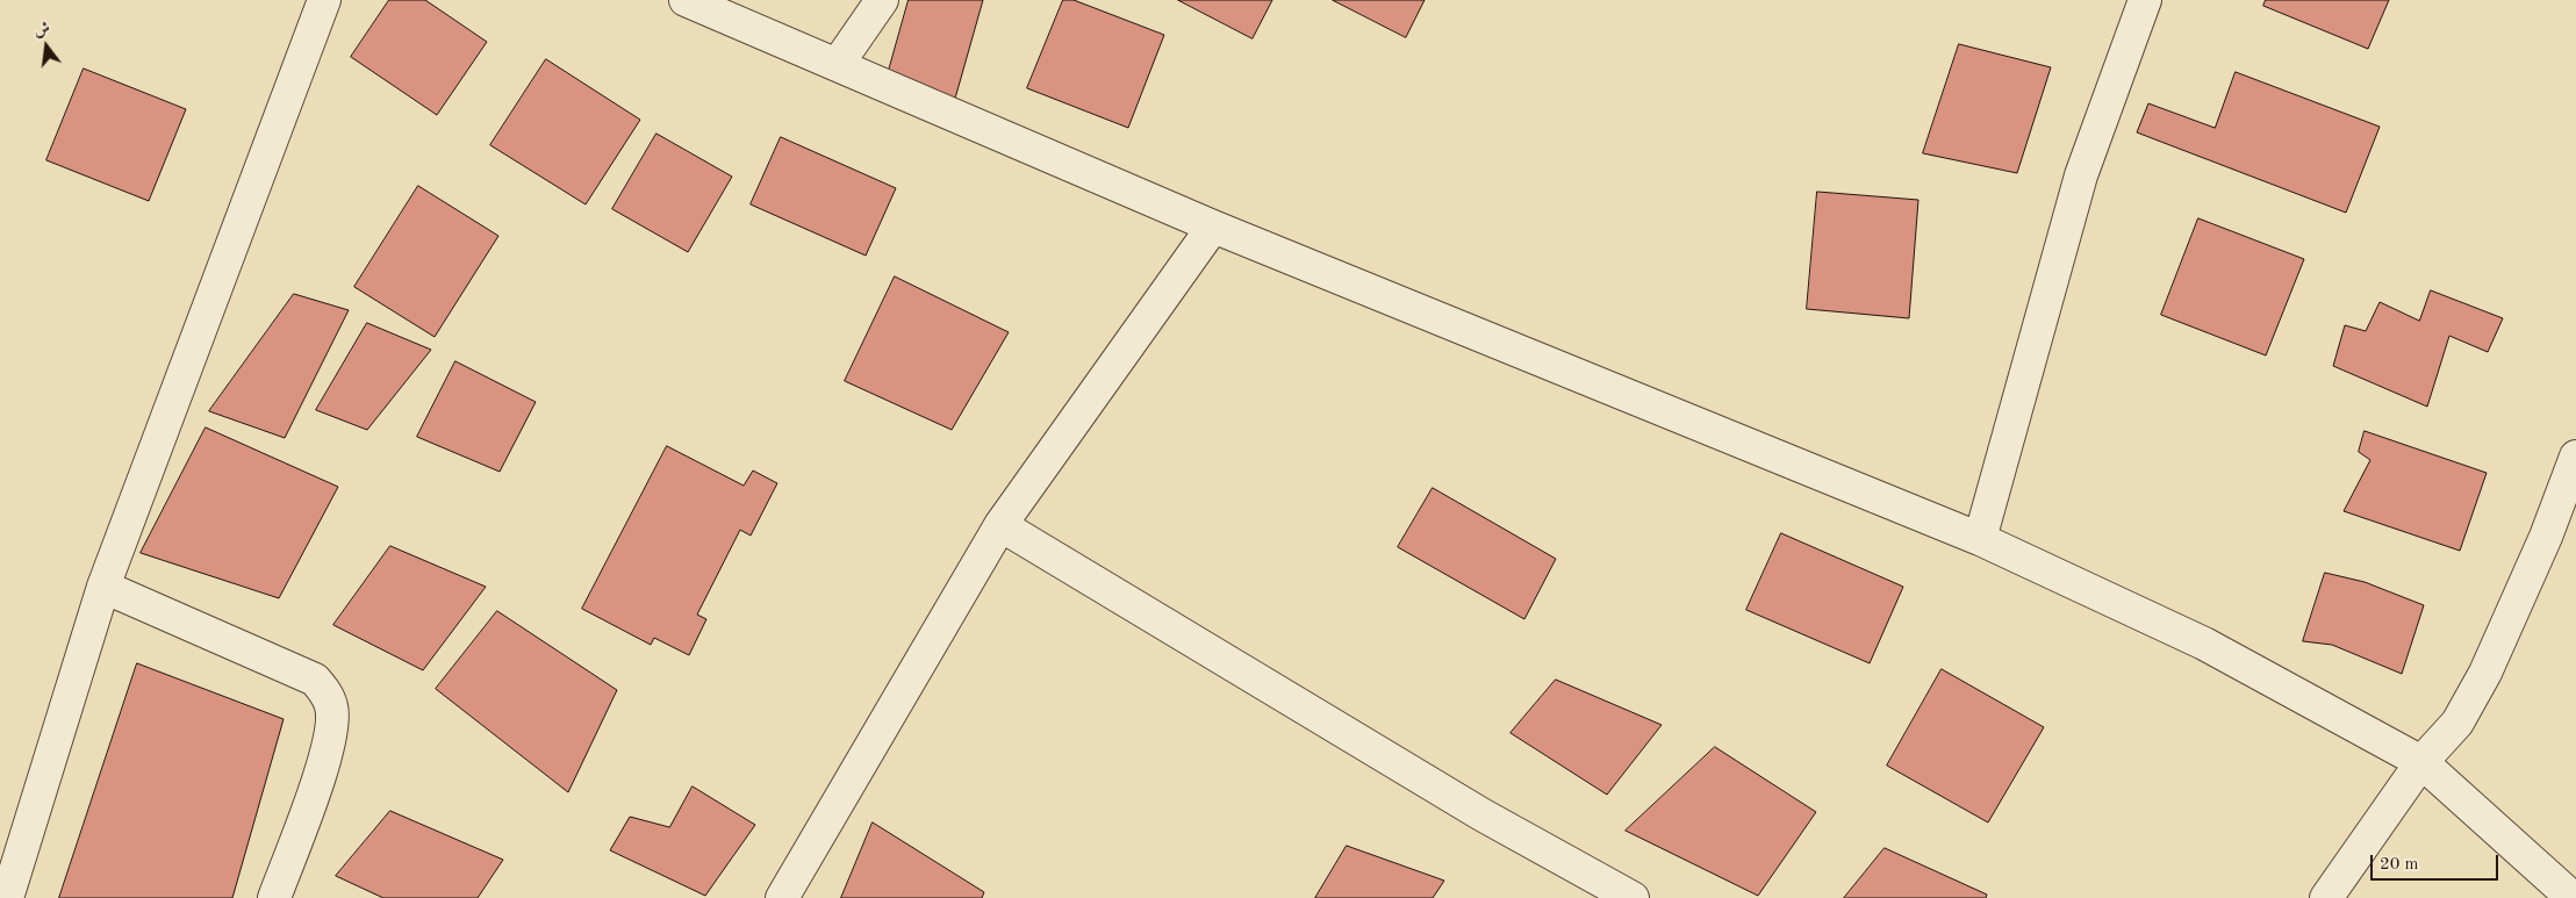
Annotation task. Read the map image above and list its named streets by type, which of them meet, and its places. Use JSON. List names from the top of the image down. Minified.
{"scale_bar":"20 m","north":"top"}
